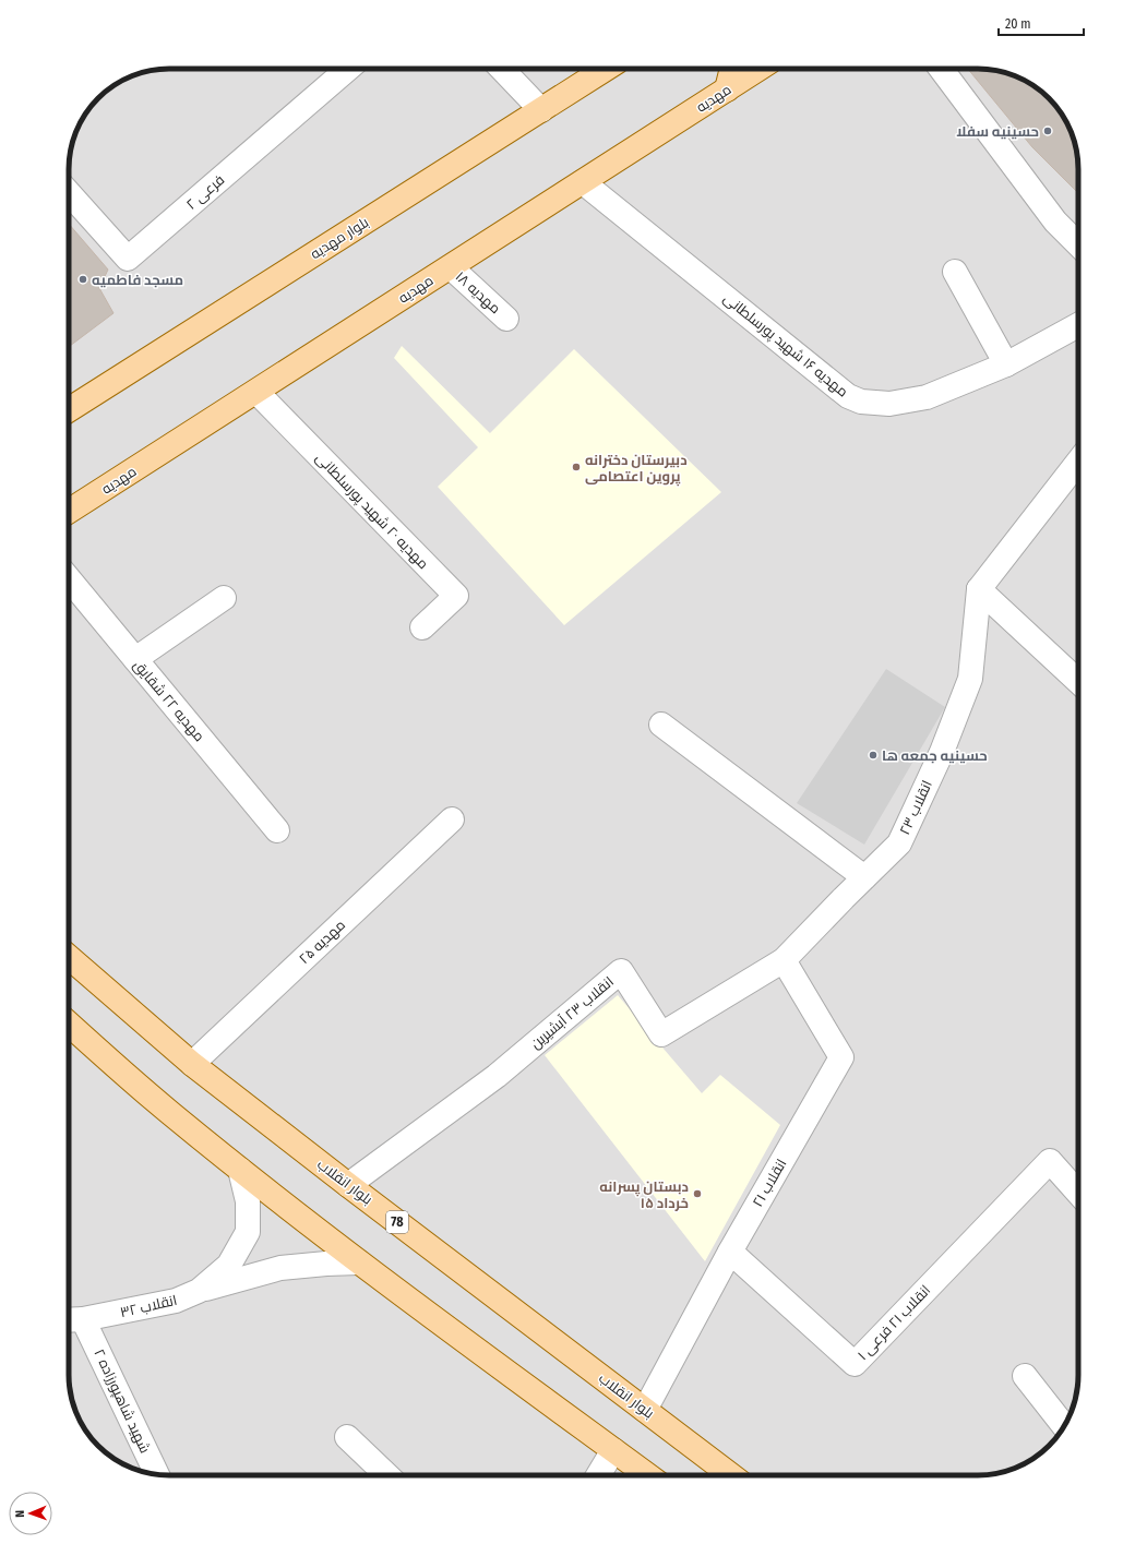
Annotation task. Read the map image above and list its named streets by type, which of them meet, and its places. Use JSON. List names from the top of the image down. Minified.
{"streets":{"main road":["مهدیه","بلوار مهدیه","بلوار انقلاب","78"],"street":["فرعی ۲","مهدیه ۱۸","مهدیه ۱۶ شهید پورسلطانی","مهدیه ۲۰ شهید پورسلطانی","مهدیه ۲۲ شقایق","انقلاب ۲۳","مهدیه ۲۵","انقلاب ۲۳ آبشیرین","انقلاب ۲۱","انقلاب ۳۲","انقلاب ۲۱ فرعی ۱","شهید شاهپورزاده ۲"]},"crossings":[["مهدیه","مهدیه ۱۸"],["مهدیه","مهدیه ۱۶ شهید پورسلطانی"],["مهدیه","مهدیه ۲۰ شهید پورسلطانی"],["انقلاب ۲۳","انقلاب ۲۳ آبشیرین"],["انقلاب ۲۳","انقلاب ۲۱"],["مهدیه ۲۵","بلوار انقلاب"],["انقلاب ۲۳ آبشیرین","بلوار انقلاب"],["انقلاب ۲۳ آبشیرین","انقلاب ۲۱"],["بلوار انقلاب","انقلاب ۲۱"],["انقلاب ۲۱","انقلاب ۲۱ فرعی ۱"],["انقلاب ۳۲","شهید شاهپورزاده ۲"]],"places":["حسینیه سفلا","مسجد فاطمیه","دبیرستان دخترانه پروین اعتصامی","حسینیه جمعه ها","دبستان پسرانه ۱۵ خرداد"],"scale_bar":"20 m","north":"left"}
